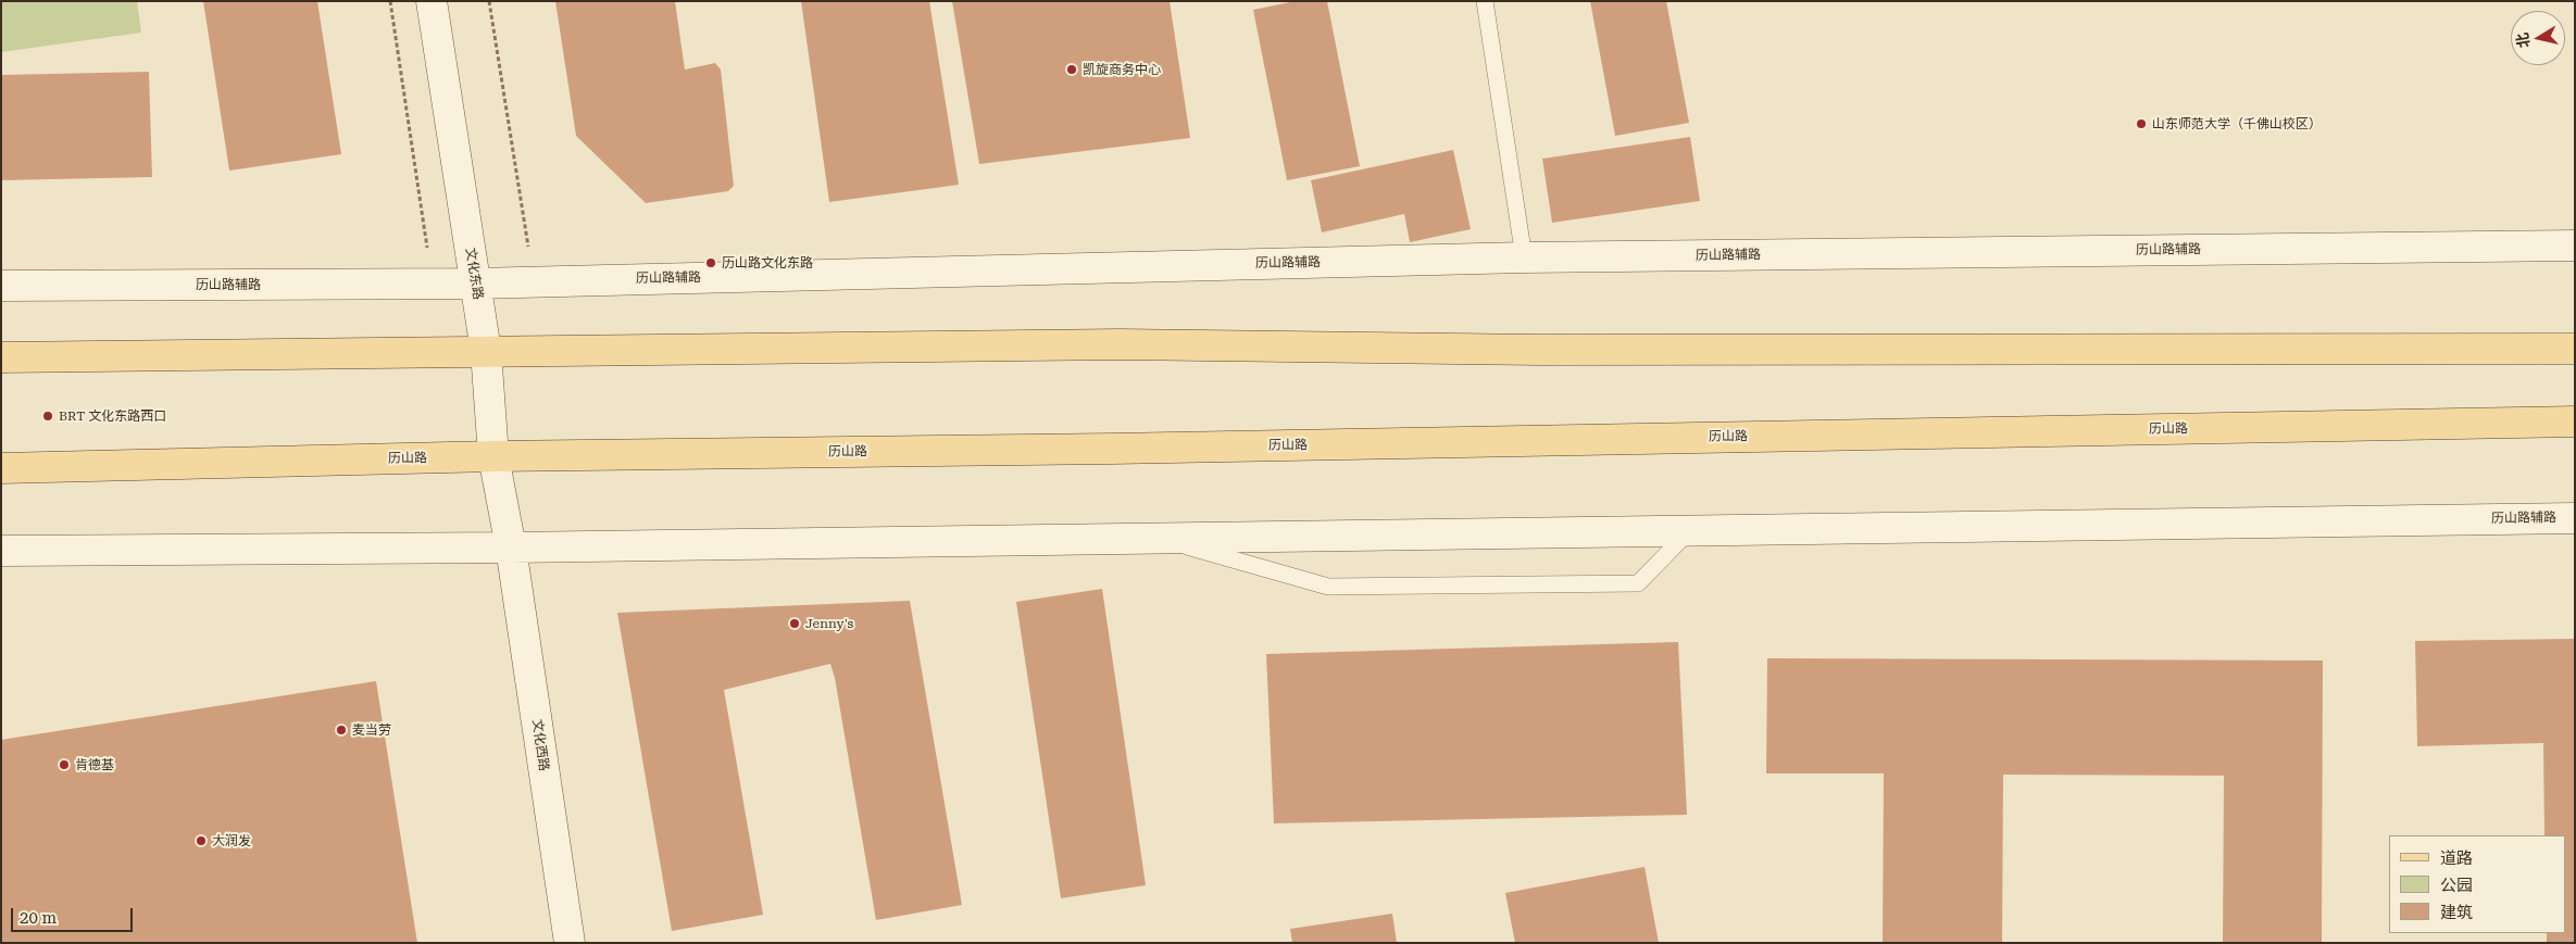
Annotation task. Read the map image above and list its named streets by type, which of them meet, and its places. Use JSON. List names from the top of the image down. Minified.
{"streets":{"main road":["历山路"],"street":["历山路辅路","文化东路","文化西路"]},"crossings":[["历山路辅路","文化东路"],["历山路辅路","文化西路"],["文化东路","历山路"],["文化东路","文化西路"]],"places":["凯旋商务中心","山东师范大学（千佛山校区）","历山路文化东路","BRT 文化东路西口","Jenny's","麦当劳","肯德基","大润发"],"legend":["道路","公园","建筑"],"scale_bar":"20 m","north":"left"}
